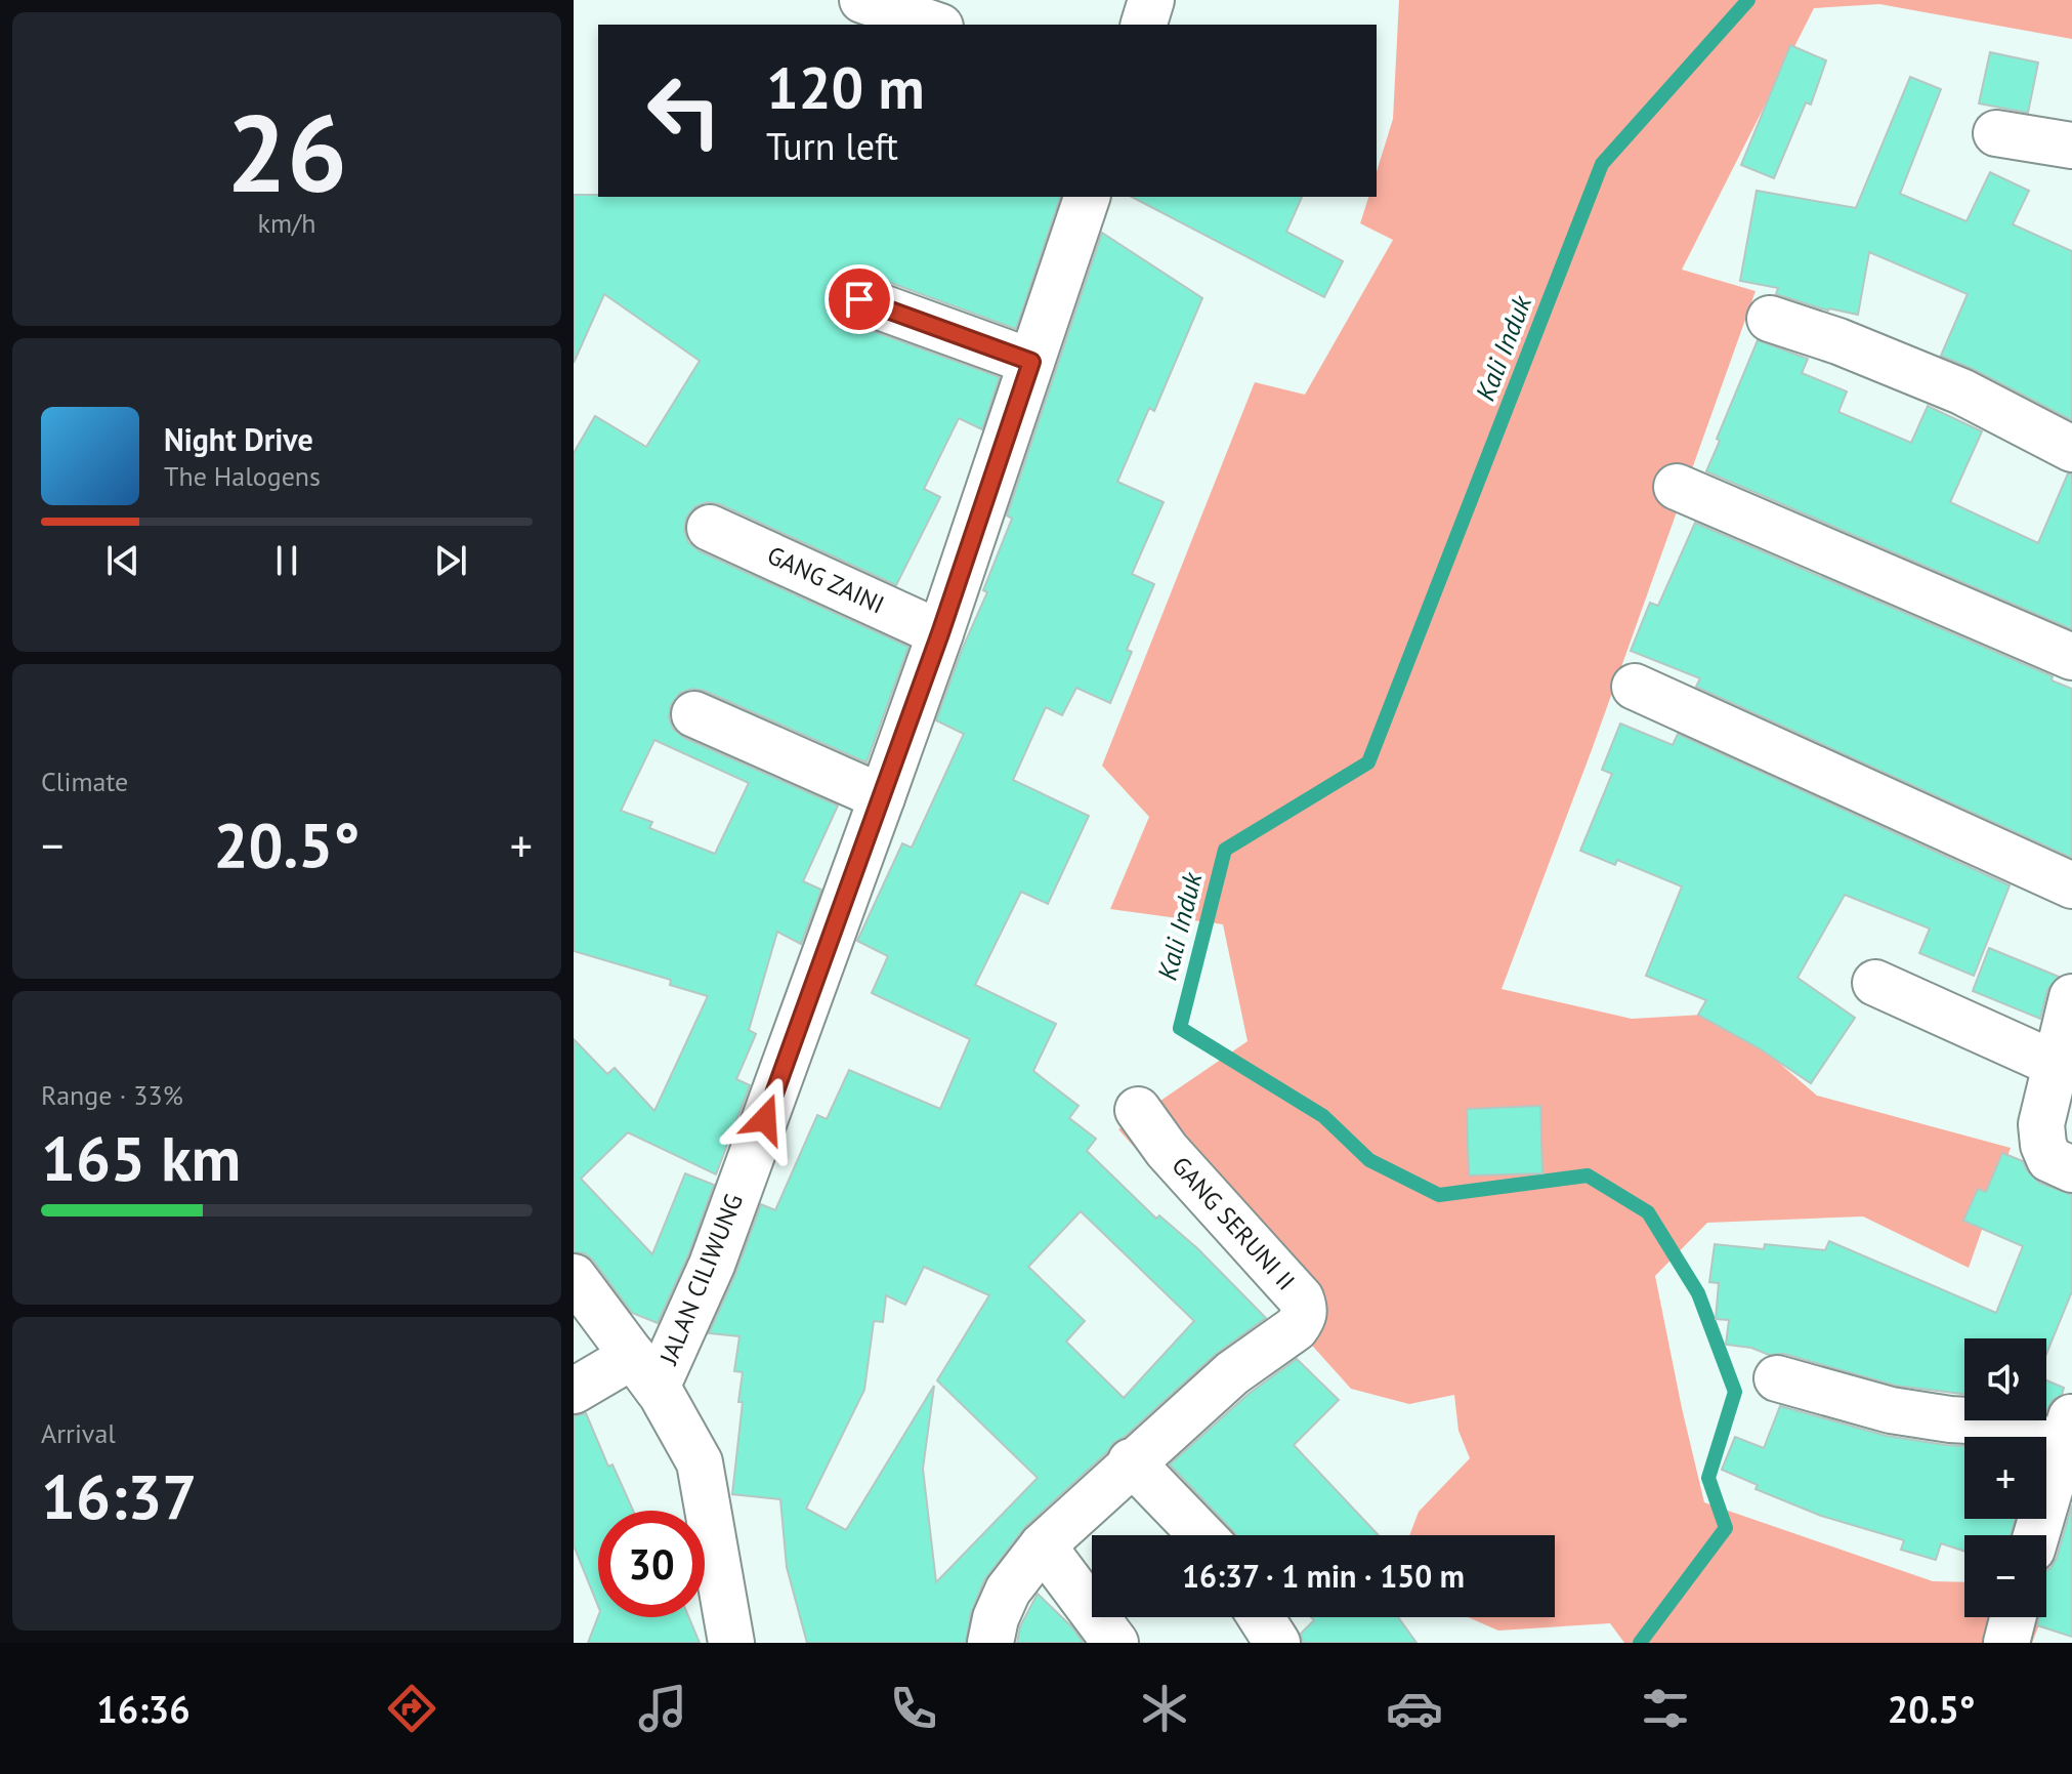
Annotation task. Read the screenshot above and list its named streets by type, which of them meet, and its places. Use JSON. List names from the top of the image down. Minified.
{"streets":{"street":["GANG ZAINI","GANG SERUNI II","JALAN CILIWUNG"]},"crossings":[["GANG ZAINI","JALAN CILIWUNG"]],"water":["Kali Induk"],"page":{"tile":[["26","km/h"],"Climate",["Range · 33%","165 km"],["Arrival","16:37"]],"turn":["120 m","Turn left"],"song":["Night Drive","The Halogens"],"heat":["−","20.5°","+"],"map_buttons":["+","−"],"limit":"30","trip":"16:37 · 1 min · 150 m","tabs":["16:36","20.5°"]}}
